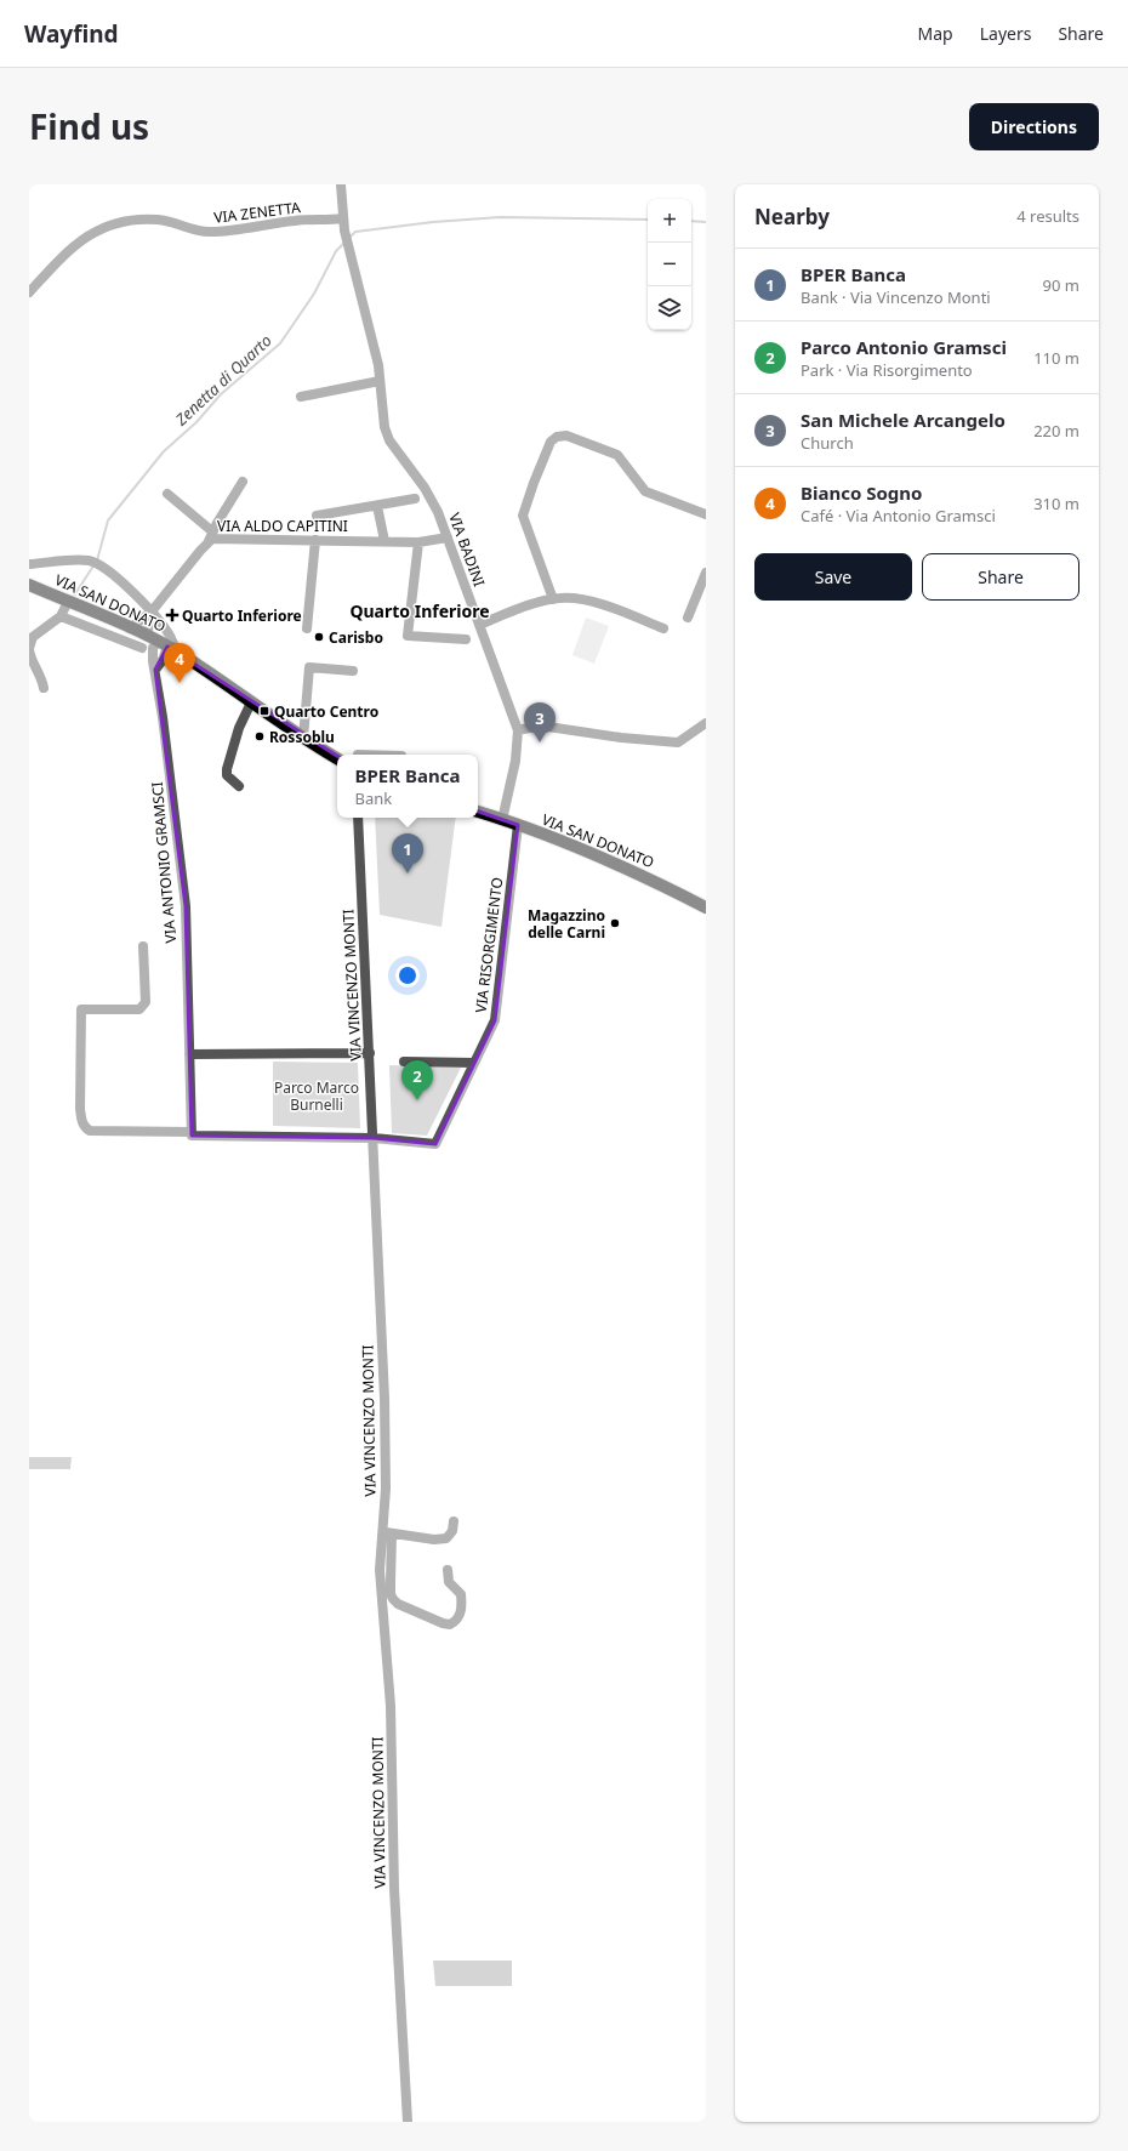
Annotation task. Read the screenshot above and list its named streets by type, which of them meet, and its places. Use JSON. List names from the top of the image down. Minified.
{"streets":{"main road":["VIA SAN DONATO"],"street":["VIA ZENETTA","VIA ALDO CAPITINI","VIA BADINI","VIA ANTONIO GRAMSCI","VIA RISORGIMENTO","VIA VINCENZO MONTI"]},"crossings":[["VIA ZENETTA","VIA BADINI"],["VIA ALDO CAPITINI","VIA BADINI"],["VIA ALDO CAPITINI","VIA SAN DONATO"],["VIA ALDO CAPITINI","VIA ANTONIO GRAMSCI"],["VIA BADINI","VIA SAN DONATO"],["VIA SAN DONATO","VIA ANTONIO GRAMSCI"],["VIA SAN DONATO","VIA RISORGIMENTO"],["VIA ANTONIO GRAMSCI","VIA RISORGIMENTO"],["VIA ANTONIO GRAMSCI","VIA VINCENZO MONTI"],["VIA RISORGIMENTO","VIA VINCENZO MONTI"]],"districts":["Quarto Inferiore"],"water":["Zenetta di Quarto"],"parks":["Parco Marco Burnelli"],"places":{"health":["Quarto Inferiore"],"other":["Carisbo","Rossoblu","Magazzino delle Carni"],"transit":["Quarto Centro"]},"page":{"header":"Wayfind","nav":["Map","Layers","Share"],"title":"Find us","buttons":["Directions",["Save","Share"]],"heading":["Nearby","4 results"],"map_buttons":["+","−"],"list":[{"mark":"1","name":"BPER Banca","note":"Bank · Via Vincenzo Monti","value":"90 m"},{"mark":"2","name":"Parco Antonio Gramsci","note":"Park · Via Risorgimento","value":"110 m"},{"mark":"3","name":"San Michele Arcangelo","note":"Church","value":"220 m"},{"mark":"4","name":"Bianco Sogno","note":"Café · Via Antonio Gramsci","value":"310 m"}],"pins":["4","3","1","2"],"popup":["BPER Banca","Bank"]}}
